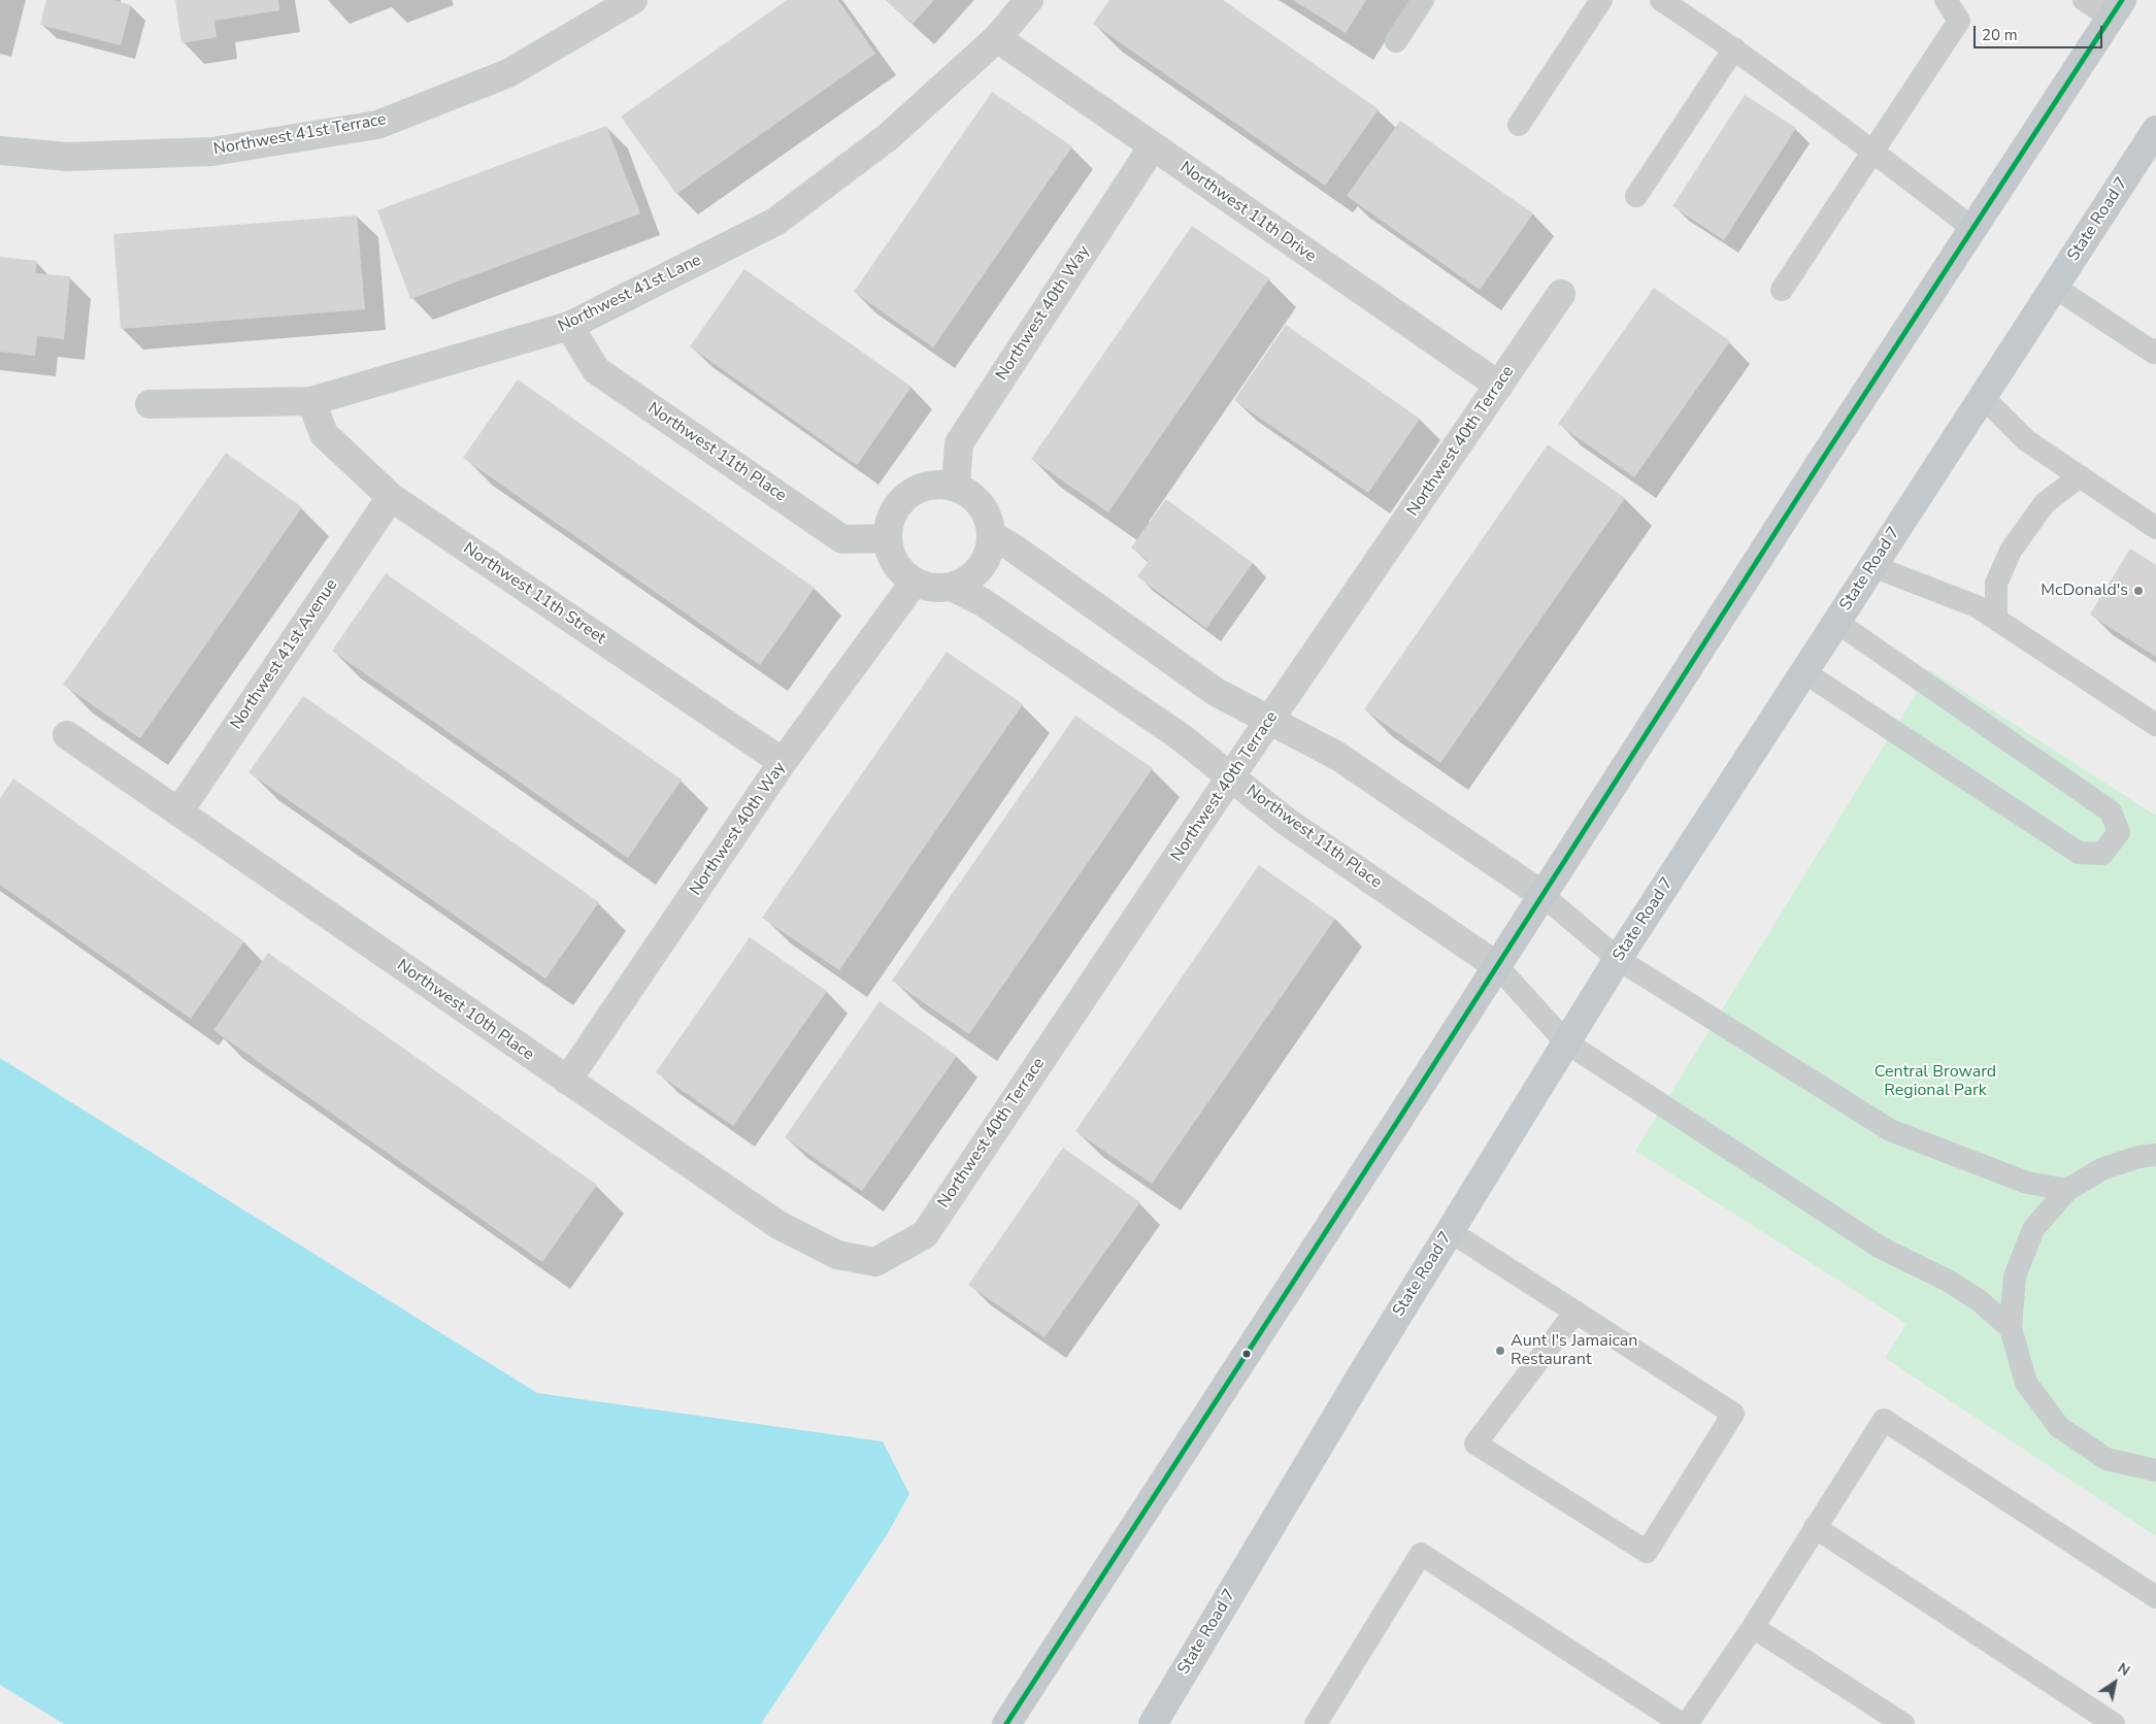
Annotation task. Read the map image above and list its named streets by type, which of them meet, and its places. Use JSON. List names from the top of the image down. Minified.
{"streets":{"main road":["State Road 7"],"street":["Northwest 41st Terrace","Northwest 11th Drive","Northwest 41st Lane","Northwest 40th Way","Northwest 40th Terrace","Northwest 11th Place","Northwest 11th Street","Northwest 41st Avenue","Northwest 10th Place"]},"crossings":[["Northwest 11th Drive","Northwest 41st Lane"],["Northwest 11th Drive","Northwest 40th Way"],["Northwest 11th Drive","Northwest 40th Terrace"],["Northwest 41st Lane","Northwest 11th Place"],["Northwest 41st Lane","Northwest 11th Street"],["Northwest 40th Way","Northwest 11th Place"],["Northwest 40th Way","Northwest 11th Street"],["Northwest 40th Way","Northwest 10th Place"],["Northwest 40th Terrace","Northwest 11th Place"],["Northwest 40th Terrace","Northwest 10th Place"],["Northwest 11th Street","Northwest 41st Avenue"],["Northwest 41st Avenue","Northwest 10th Place"]],"parks":["Central Broward Regional Park"],"places":["McDonald's","Aunt I's Jamaican Restaurant"],"scale_bar":"20 m","north":"top right"}
